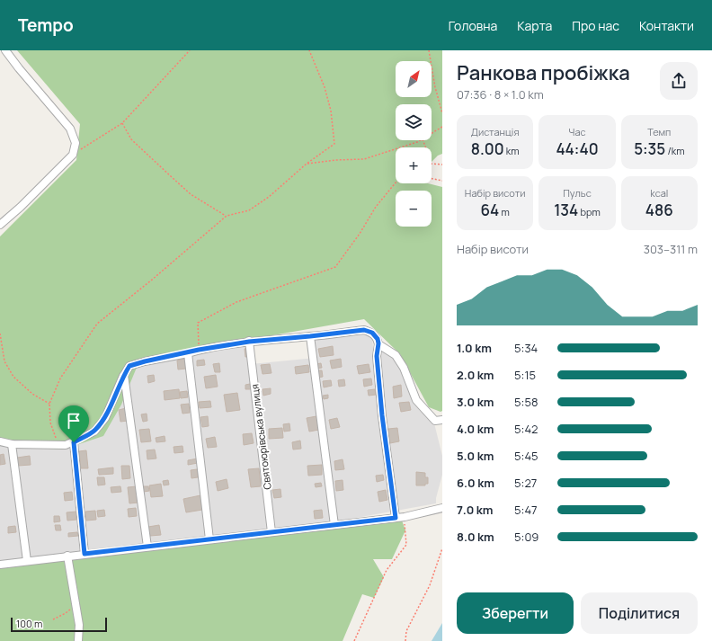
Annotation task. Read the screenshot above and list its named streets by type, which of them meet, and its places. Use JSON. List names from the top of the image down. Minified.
{"streets":{"street":["Святоюрівська вулиця"]},"scale_bar":"100 m","north":"top right","page":{"header":"Tempo","nav":["Головна","Карта","Про нас","Контакти"],"heading":["Ранкова пробіжка","07:36 · 8 × 1.0 km"],"map_buttons":["+","−"],"stats":[["Дистанція","8.00 km"],["Час","44:40"],["Темп","5:35 /km"],["Набір висоти","64 m"],["Пульс","134 bpm"],["kcal","486"]],"chart":["Набір висоти","303–311 m"],"list":[{"name":"1.0 km","note":"5:34"},{"name":"2.0 km","note":"5:15"},{"name":"3.0 km","note":"5:58"},{"name":"4.0 km","note":"5:42"},{"name":"5.0 km","note":"5:45"},{"name":"6.0 km","note":"5:27"},{"name":"7.0 km","note":"5:47"},{"name":"8.0 km","note":"5:09"}],"buttons":["Зберегти","Поділитися"],"scale":"100 m"}}
